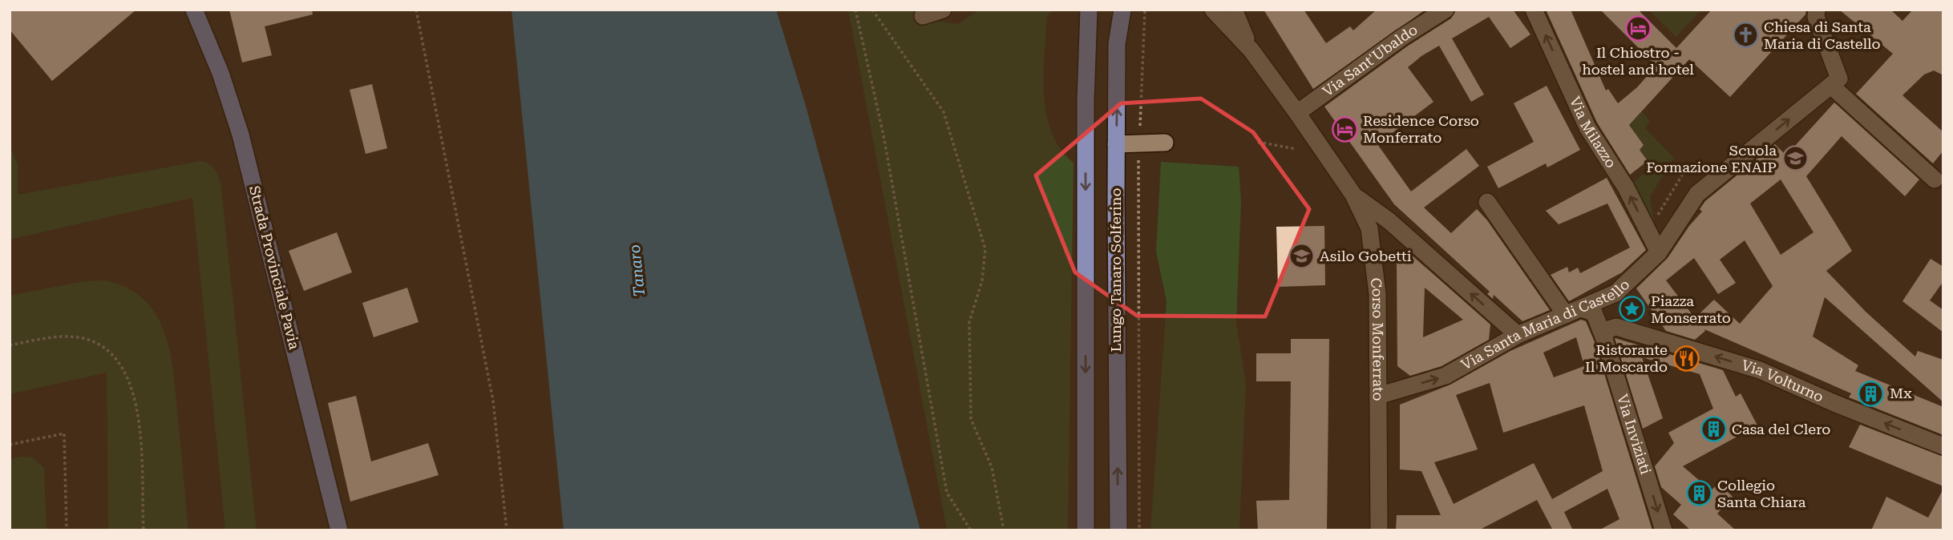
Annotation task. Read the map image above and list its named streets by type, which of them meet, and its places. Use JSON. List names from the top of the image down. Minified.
{"streets":{"main road":["Strada Provinciale Pavia","Lungo Tanaro Solferino"],"street":["Via Sant'Ubaldo","Via Milazzo","Via Santa Maria di Castello","Corso Monferrato","Via Volturno","Via Inviziati"]},"crossings":[["Via Sant'Ubaldo","Corso Monferrato"],["Via Milazzo","Via Santa Maria di Castello"],["Via Santa Maria di Castello","Corso Monferrato"],["Via Volturno","Via Inviziati"]],"one_way":["Via Santa Maria di Castello","Via Volturno","Via Inviziati"],"water":["Tanaro"],"places":{"hotel":["Il Chiostro - hostel and hotel","Residence Corso Monferrato"],"church":["Chiesa di Santa Maria di Castello"],"school or university":["Scuola Formazione ENAIP","Asilo Gobetti"],"place":["Piazza Monserrato"],"restaurant":["Ristorante Il Moscardo"],"building":["Mx","Casa del Clero","Collegio Santa Chiara"]}}
